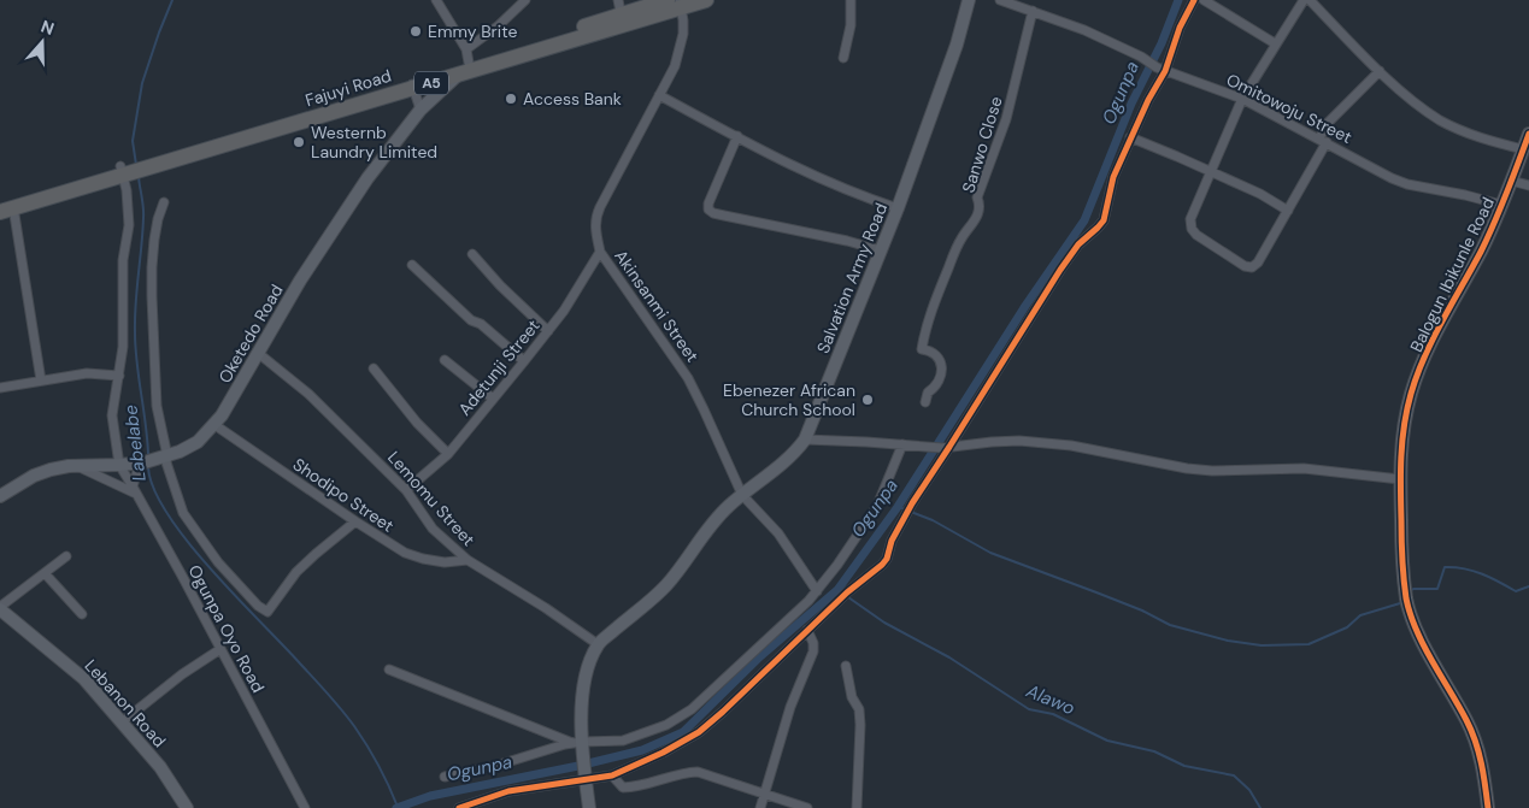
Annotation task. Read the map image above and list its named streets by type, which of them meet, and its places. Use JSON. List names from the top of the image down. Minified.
{"streets":{"highway":["A5","Fajuyi Road"],"street":["Omitowoju Street","Sanwo Close","Balogun Ibikunle Road","Salvation Army Road","Akinsanmi Street","Oketedo Road","Adetunji Street","Shodipo Street","Lemomu Street","Ogunpa Oyo Road","Lebanon Road"]},"crossings":[["Fajuyi Road","Akinsanmi Street"],["Fajuyi Road","Oketedo Road"],["Omitowoju Street","Sanwo Close"],["Omitowoju Street","Balogun Ibikunle Road"],["Salvation Army Road","Akinsanmi Street"],["Salvation Army Road","Lemomu Street"],["Akinsanmi Street","Adetunji Street"],["Oketedo Road","Shodipo Street"],["Oketedo Road","Lemomu Street"],["Oketedo Road","Ogunpa Oyo Road"],["Adetunji Street","Lemomu Street"],["Shodipo Street","Lemomu Street"]],"water":["Ogunpa","Labelabe","Alawo"],"places":["Emmy Brite","Access Bank","Westernb Laundry Limited","Ebenezer African Church School"],"north":"top"}
